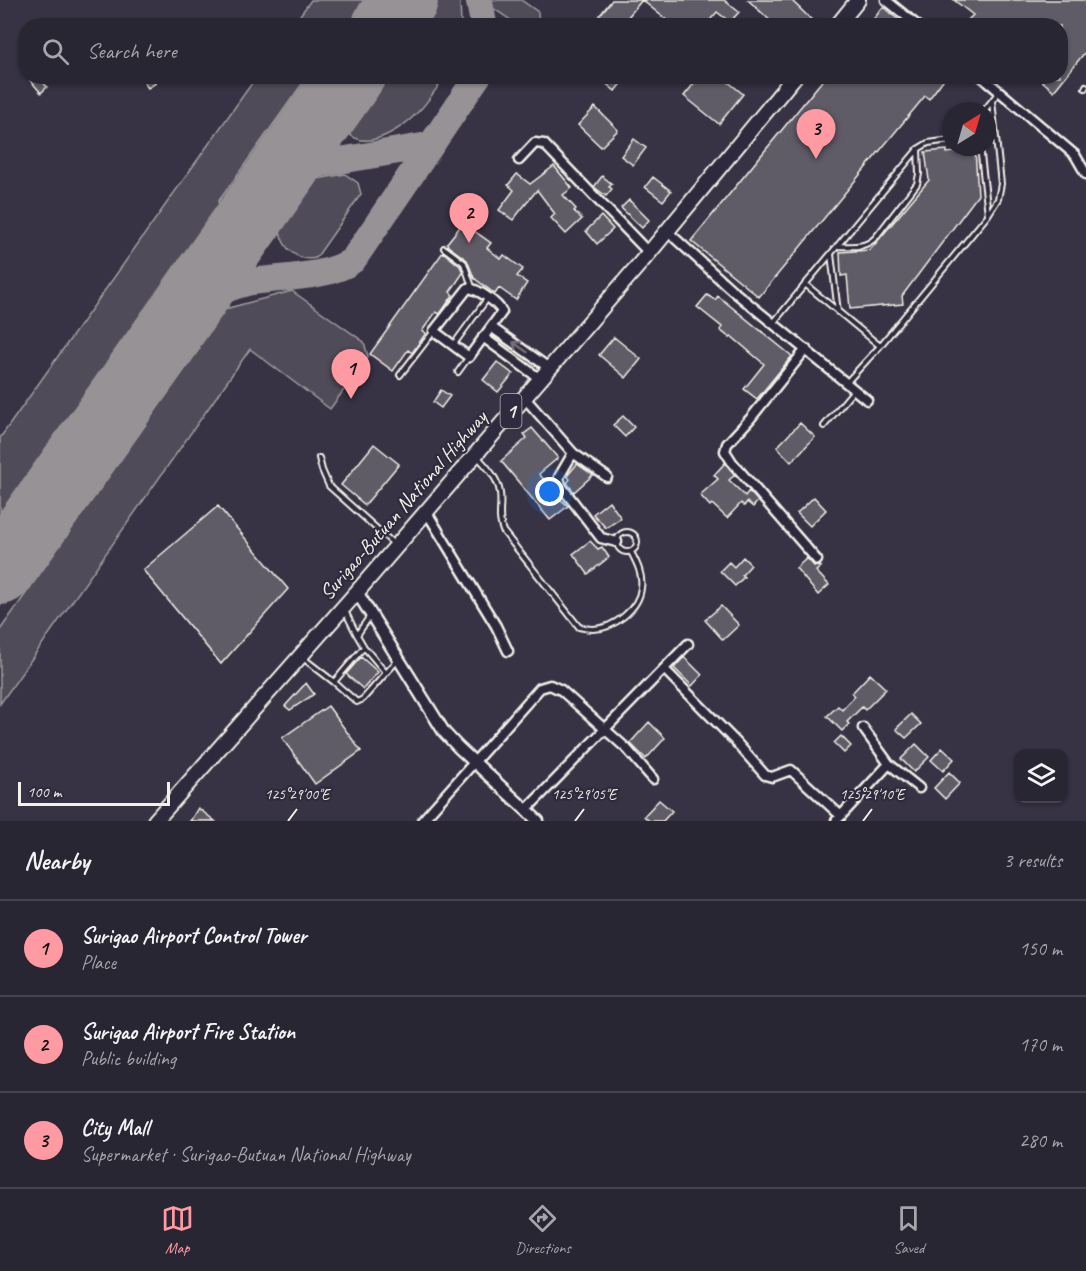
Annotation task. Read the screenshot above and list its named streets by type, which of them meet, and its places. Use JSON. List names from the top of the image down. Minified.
{"streets":{"highway":["1","Surigao-Butuan National Highway"]},"scale_bar":"100 m","north":"top right","page":{"search":"Search here","pins":["3","2","1"],"scale":"100 m","heading":["Nearby","3 results"],"list":[{"mark":"1","name":"Surigao Airport Control Tower","note":"Place","value":"150 m"},{"mark":"2","name":"Surigao Airport Fire Station","note":"Public building","value":"170 m"},{"mark":"3","name":"City Mall","note":"Supermarket · Surigao-Butuan National Highway","value":"280 m"}],"nav":["Map","Directions","Saved"]},"coordinates":["125°29'00\"E","125°29'05\"E","125°29'10\"E"]}
